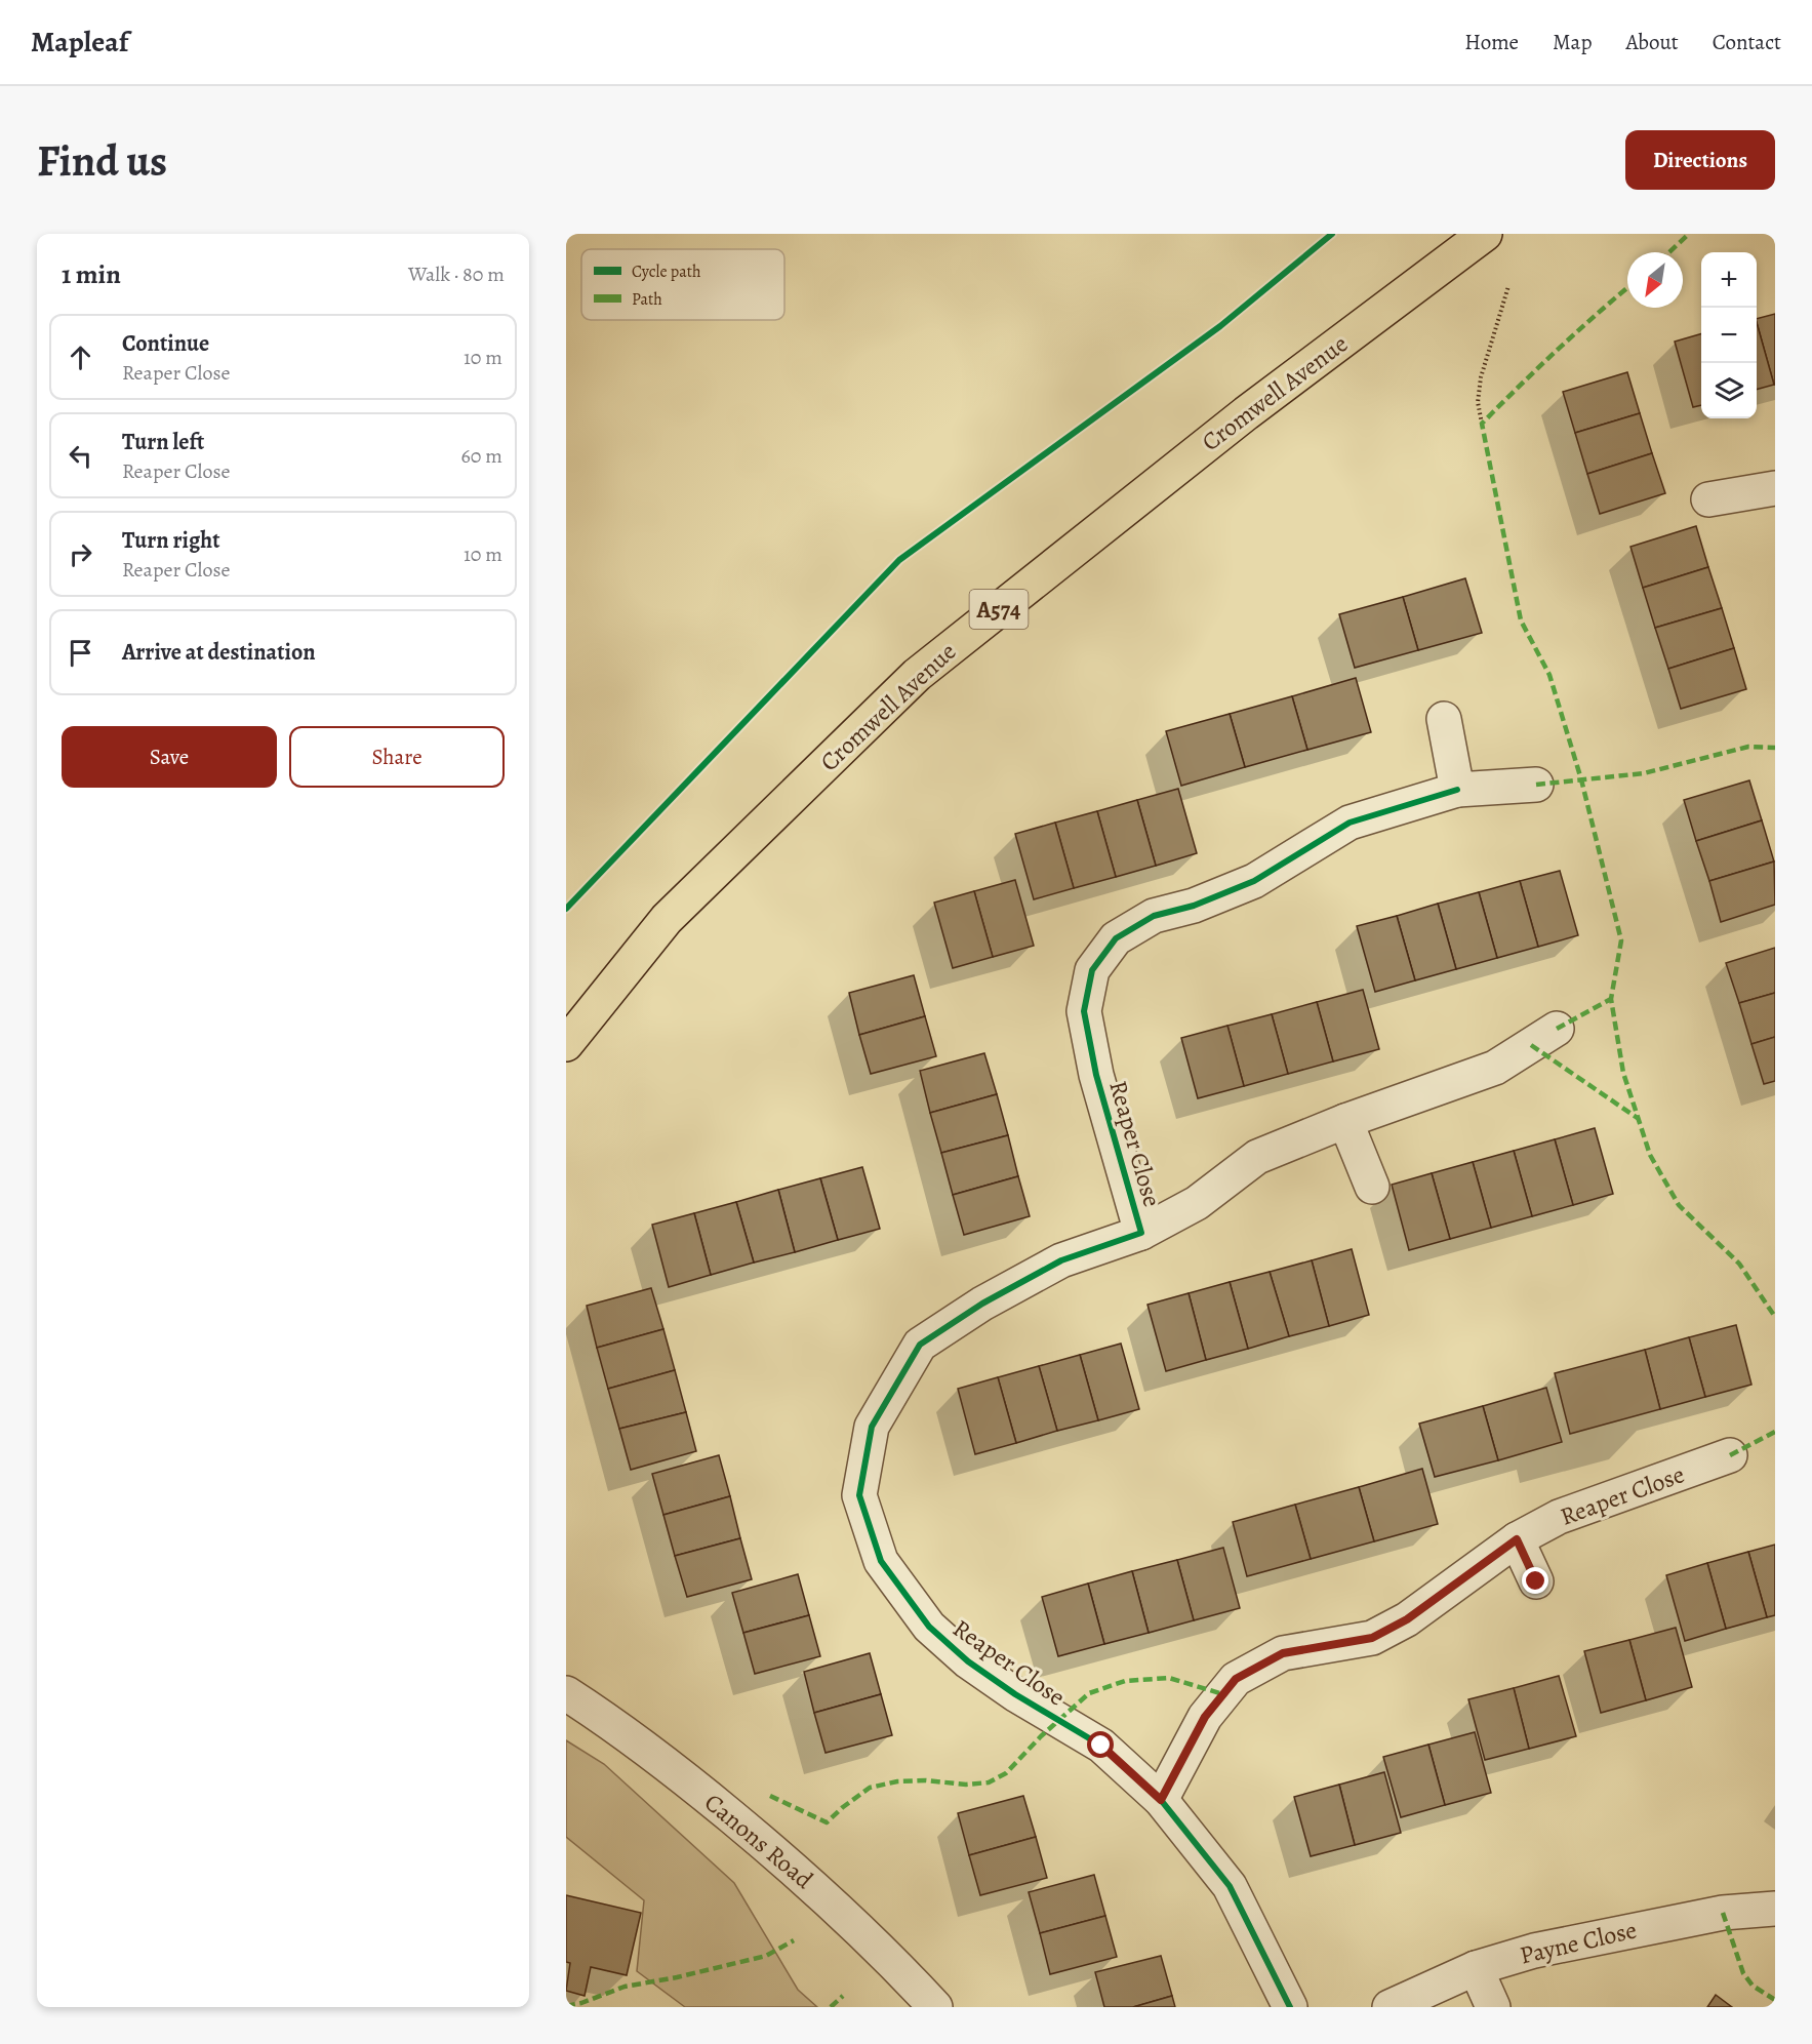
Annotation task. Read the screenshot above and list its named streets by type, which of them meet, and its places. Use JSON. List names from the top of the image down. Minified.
{"streets":{"main road":["Cromwell Avenue","A574"],"street":["Reaper Close","Canons Road","Payne Close"]},"legend":["Cycle path","Path"],"north":"bottom left","page":{"header":"Mapleaf","nav":["Home","Map","About","Contact"],"buttons":["Directions",["Save","Share"]],"title":"Find us","heading":["1 min","Walk · 80 m"],"map_buttons":["+","−"],"list":[["Continue","Reaper Close","10 m"],["Turn left","Reaper Close","60 m"],["Turn right","Reaper Close","10 m"],"Arrive at destination"]}}
